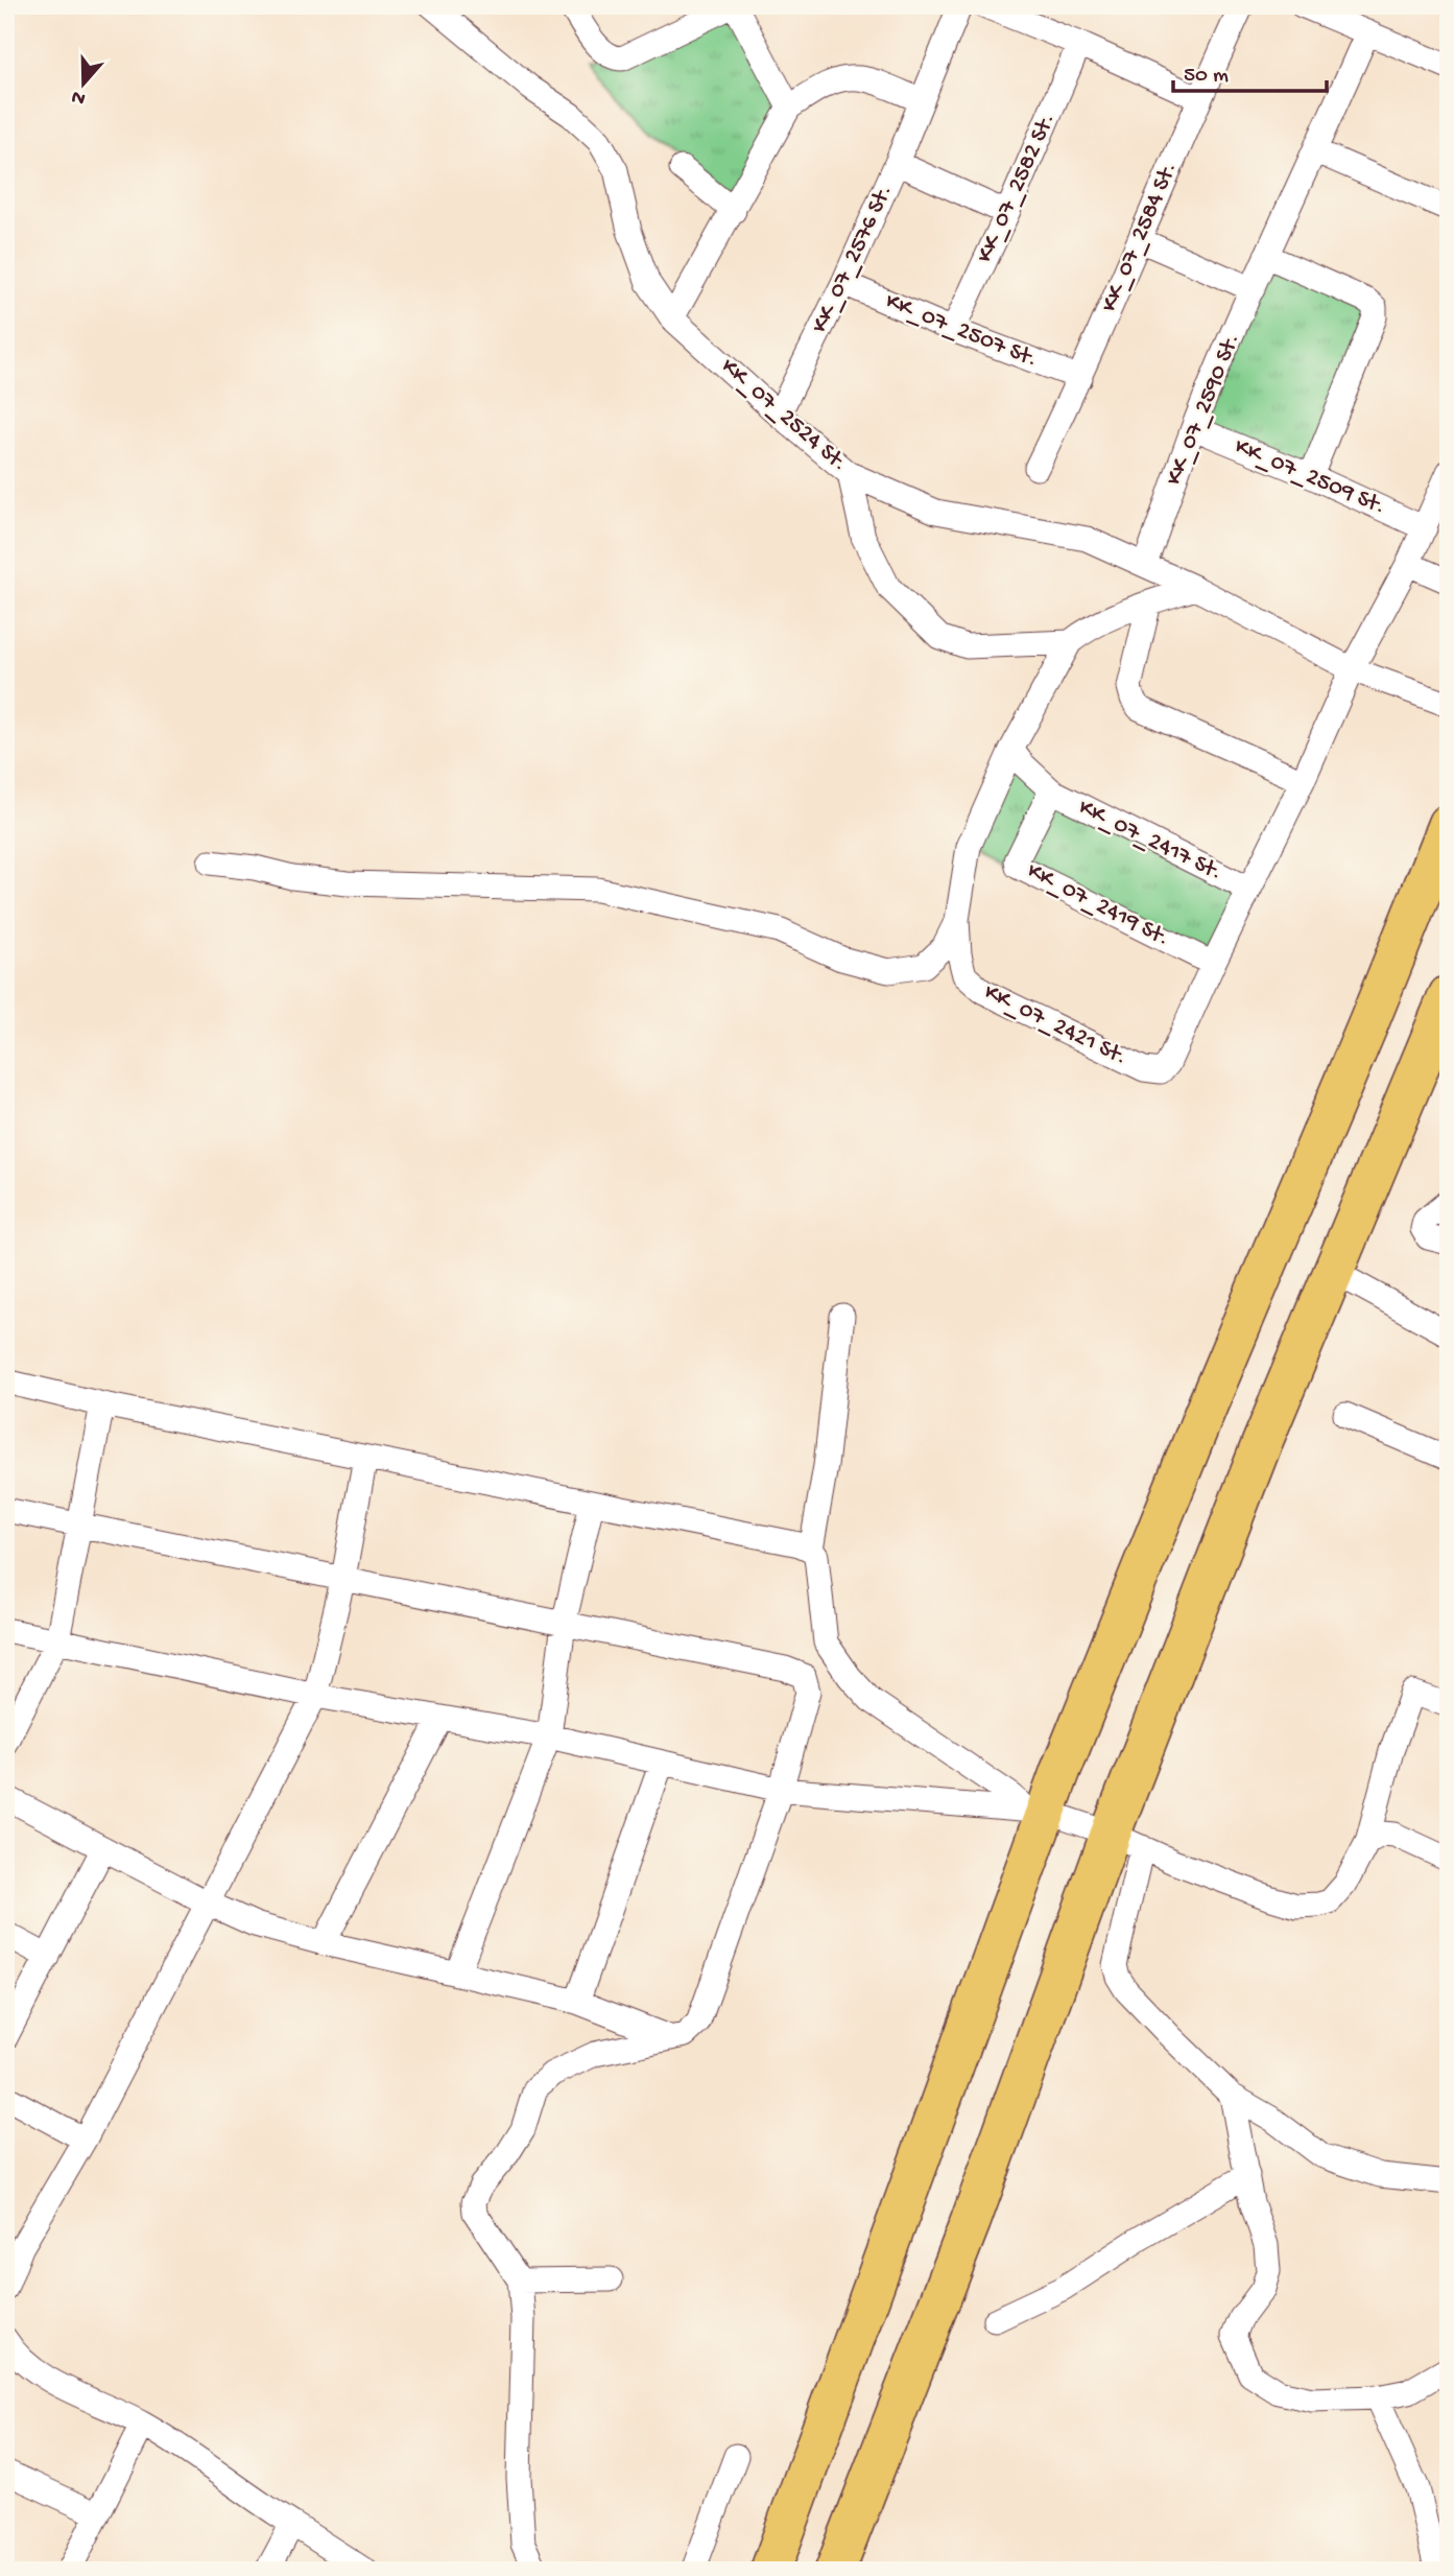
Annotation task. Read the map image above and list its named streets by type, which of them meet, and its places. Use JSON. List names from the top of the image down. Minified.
{"streets":{"street":["KK_07_2582 St.","KK_07_2584 St.","KK_07_2576 St.","KK_07_2507 St.","KK_07_2590 St.","KK_07_2524 St.","KK_07_2509 St.","KK_07_2417 St.","KK_07_2419 St.","KK_07_2421 St."]},"crossings":[["KK_07_2582 St.","KK_07_2507 St."],["KK_07_2584 St.","KK_07_2507 St."],["KK_07_2576 St.","KK_07_2507 St."],["KK_07_2576 St.","KK_07_2524 St."],["KK_07_2590 St.","KK_07_2524 St."],["KK_07_2590 St.","KK_07_2509 St."],["KK_07_2417 St.","KK_07_2419 St."],["KK_07_2419 St.","KK_07_2421 St."]],"scale_bar":"50 m","north":"bottom"}
